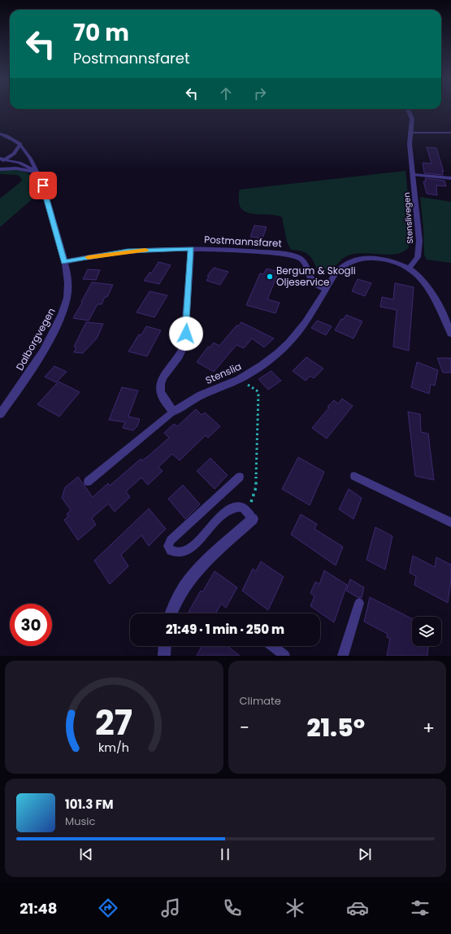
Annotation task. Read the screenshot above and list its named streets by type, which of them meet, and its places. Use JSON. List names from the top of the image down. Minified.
{"streets":{"street":["Stenslivegen","Postmannsfaret","Dalborgvegen","Stenslia"]},"crossings":[["Stenslivegen","Stenslia"],["Postmannsfaret","Dalborgvegen"],["Postmannsfaret","Stenslia"]],"places":["Bergum & Skogli Oljeservice"],"page":{"turn":["70 m","Postmannsfaret"],"limit":"30","trip":"21:49 · 1 min · 250 m","tile":"Climate","heat":["−","21.5°","+"],"song":["101.3 FM","Music"],"tabs":"21:48","gauge":["27","km/h"]}}
